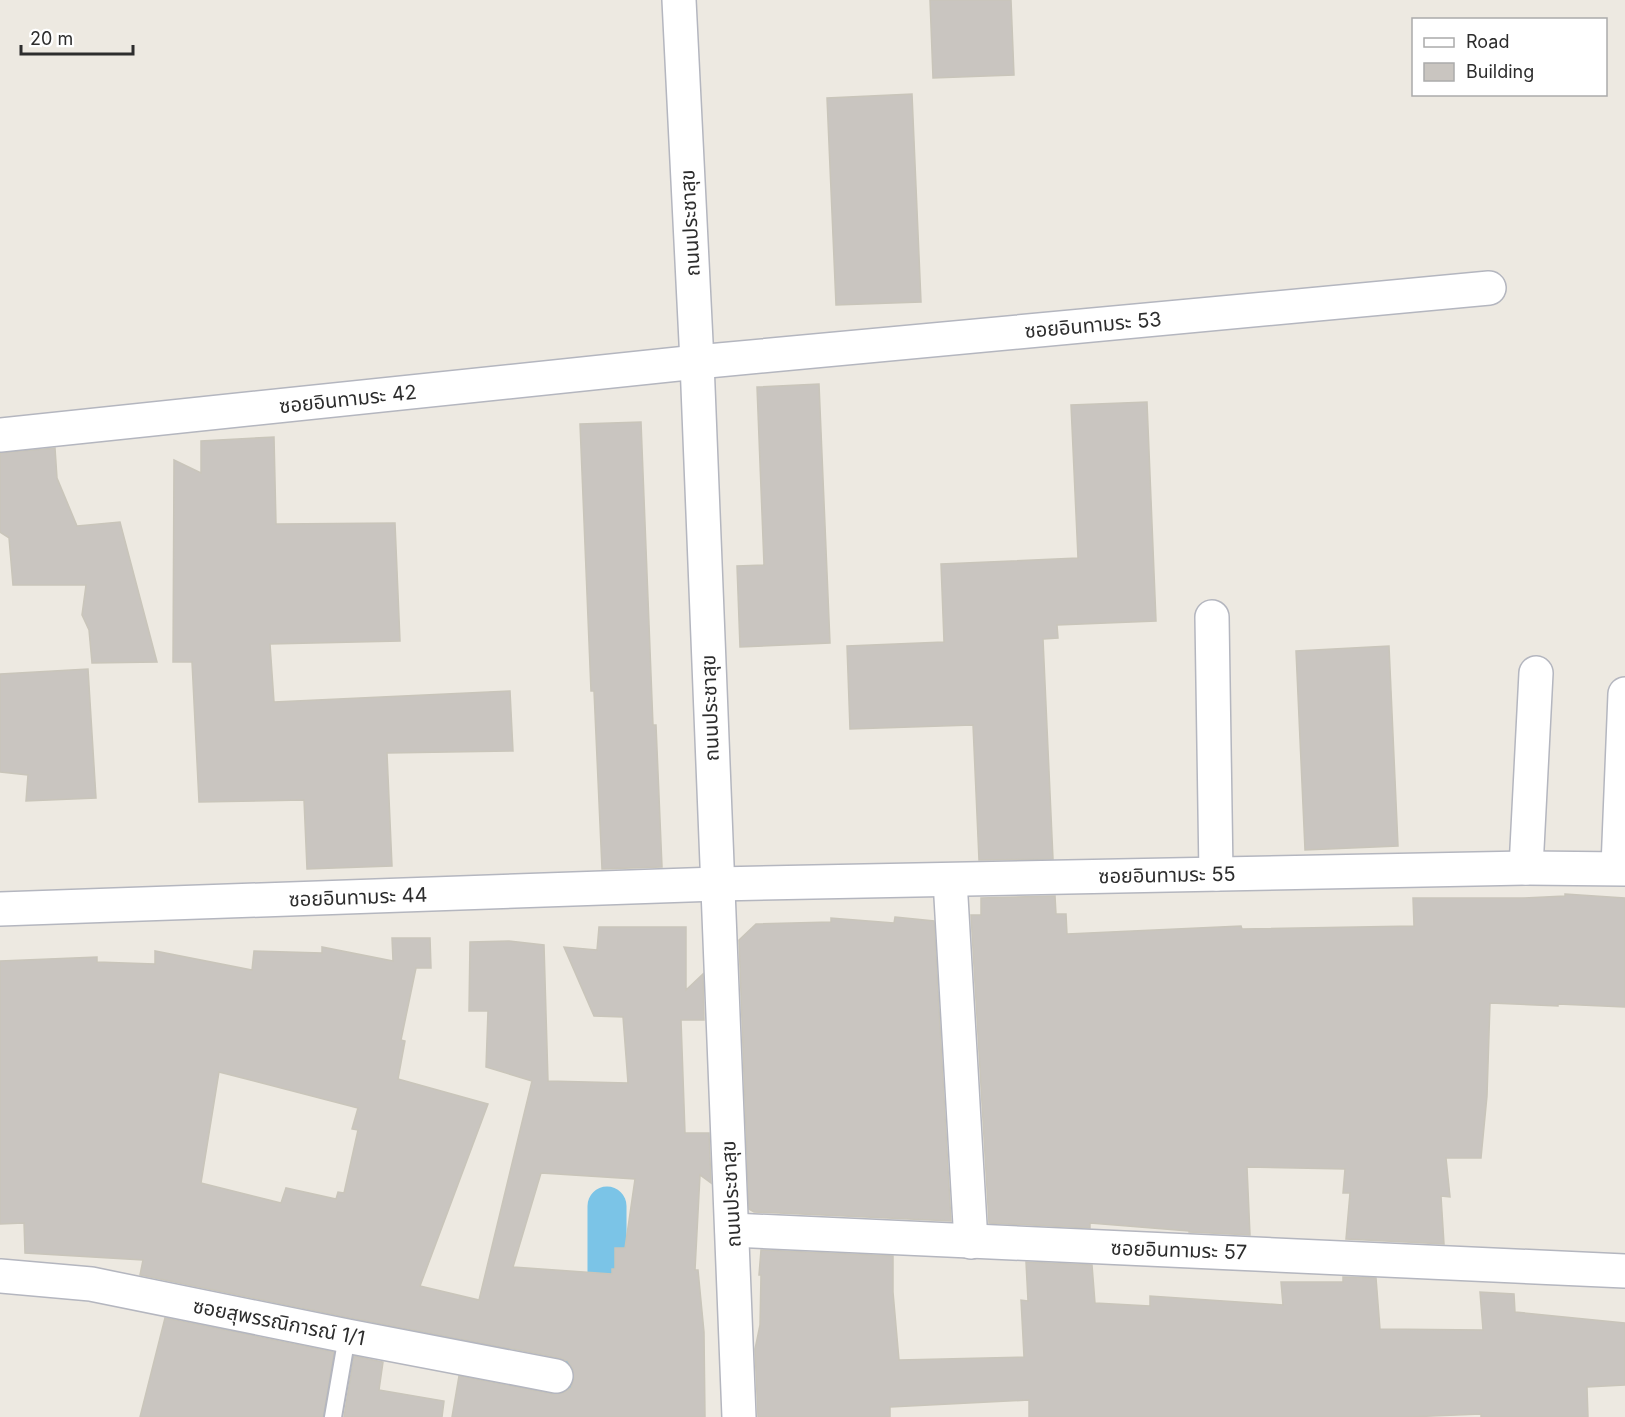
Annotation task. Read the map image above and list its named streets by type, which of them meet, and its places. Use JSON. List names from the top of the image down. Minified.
{"streets":{"street":["ถนนประชาสุข","ซอยอินทามระ 53","ซอยอินทามระ 42","ซอยอินทามระ 55","ซอยอินทามระ 44","ซอยอินทามระ 57","ซอยสุพรรณิการณ์ 1/1"]},"crossings":[["ถนนประชาสุข","ซอยอินทามระ 53"],["ถนนประชาสุข","ซอยอินทามระ 42"],["ถนนประชาสุข","ซอยอินทามระ 55"],["ถนนประชาสุข","ซอยอินทามระ 44"],["ถนนประชาสุข","ซอยอินทามระ 57"],["ซอยอินทามระ 53","ซอยอินทามระ 42"],["ซอยอินทามระ 55","ซอยอินทามระ 44"]],"legend":["Road","Building"],"scale_bar":"20 m"}
